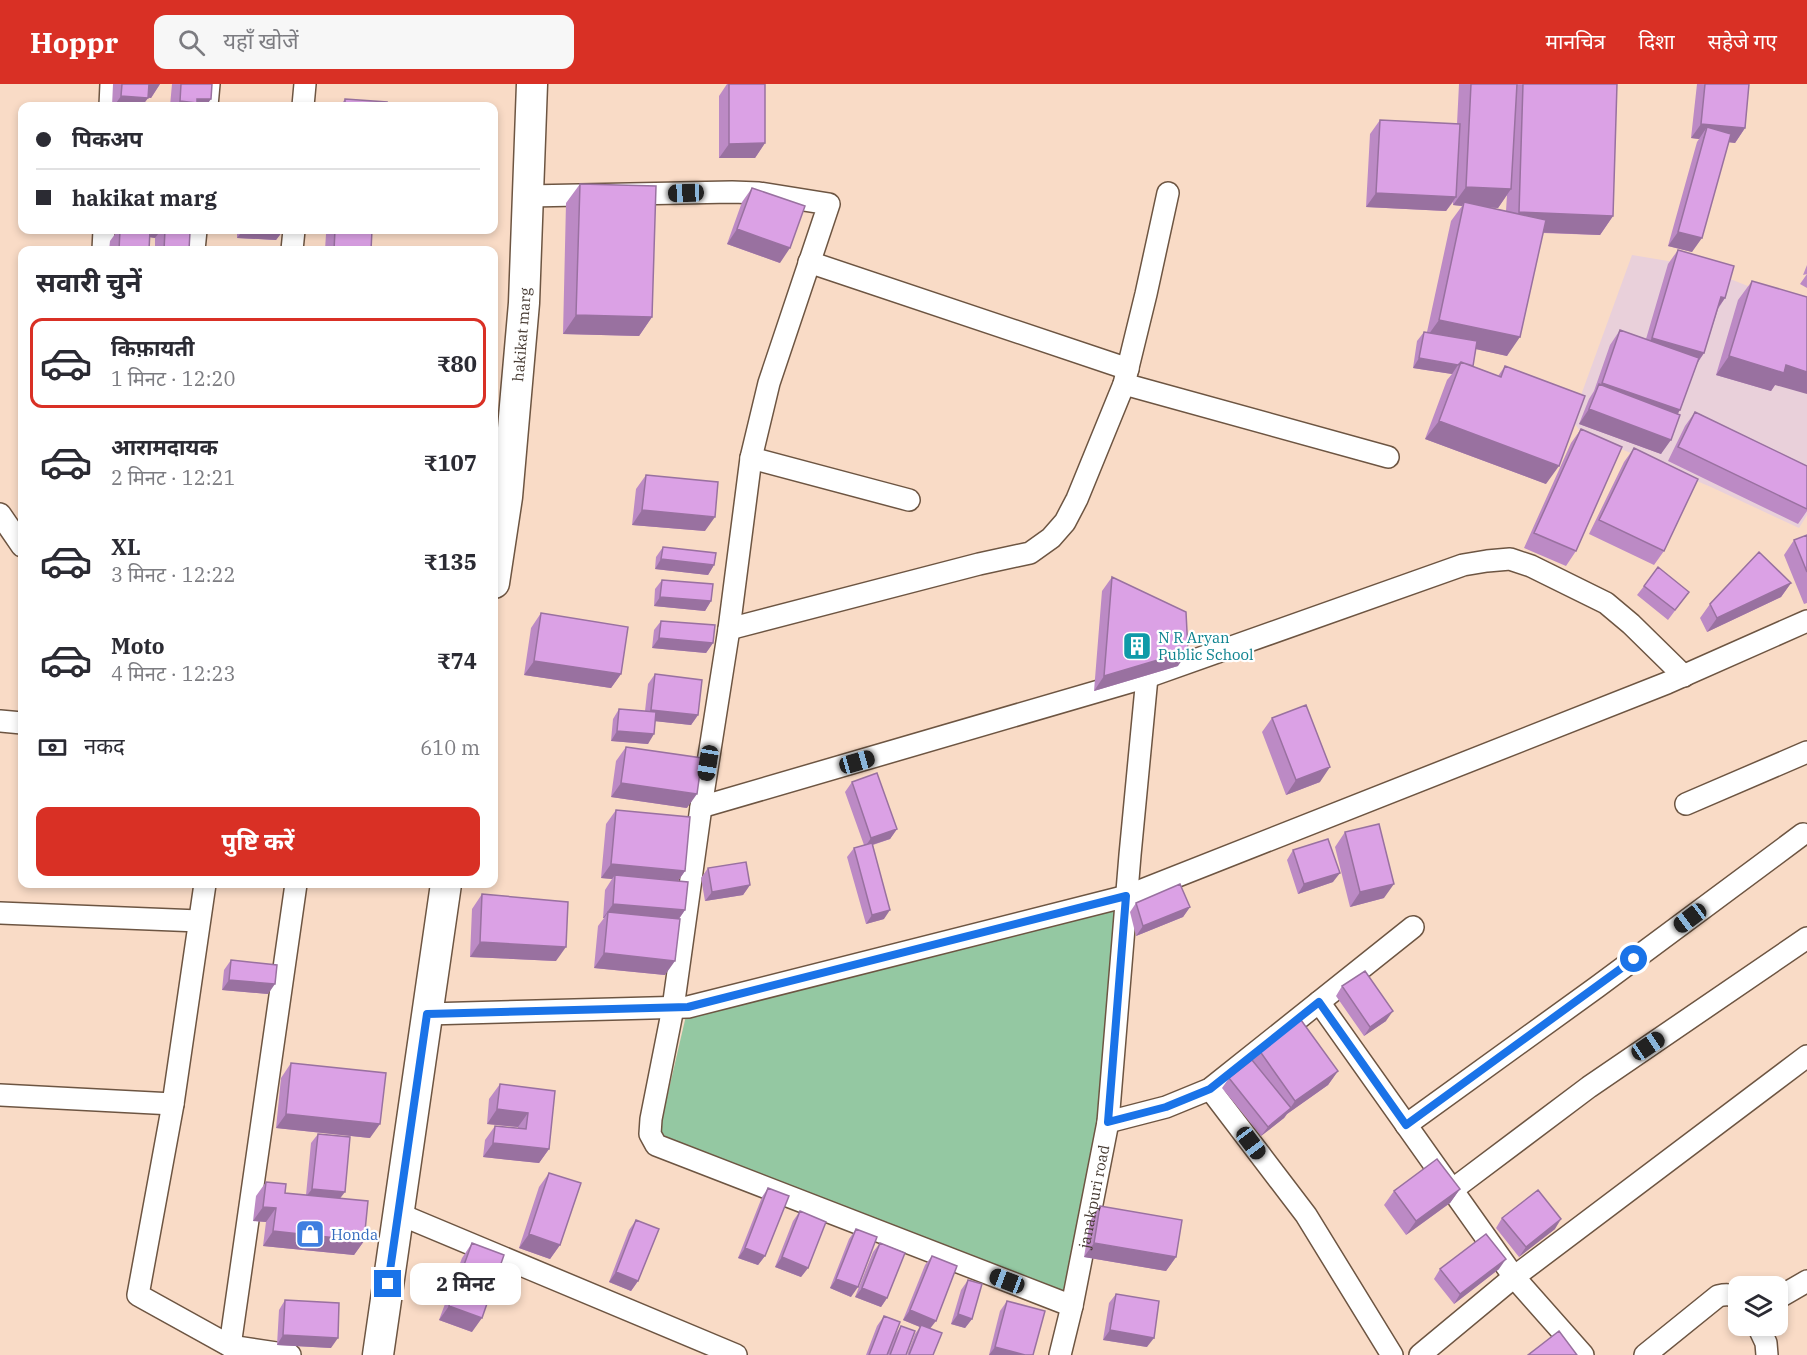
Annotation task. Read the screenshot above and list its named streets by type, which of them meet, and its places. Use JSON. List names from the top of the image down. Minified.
{"streets":{"street":["hakikat marg","janakpuri road"]},"places":{"building":["N R Aryan Public School"],"shop":["Honda"]},"page":{"header":"Hoppr","search":"यहाँ खोजें","nav":["मानचित्र","दिशा","सहेजे गए"],"banner":["पिकअप","hakikat marg"],"heading":"सवारी चुनें","list":[{"name":"किफ़ायती","note":"1 मिनट · 12:20","value":"₹80"},{"name":"आरामदायक","note":"2 मिनट · 12:21","value":"₹107"},{"name":"XL","note":"3 मिनट · 12:22","value":"₹135"},{"name":"Moto","note":"4 मिनट · 12:23","value":"₹74"}],"pay":["नकद","610 m"],"buttons":"पुष्टि करें","bubble":"2 मिनट"}}
